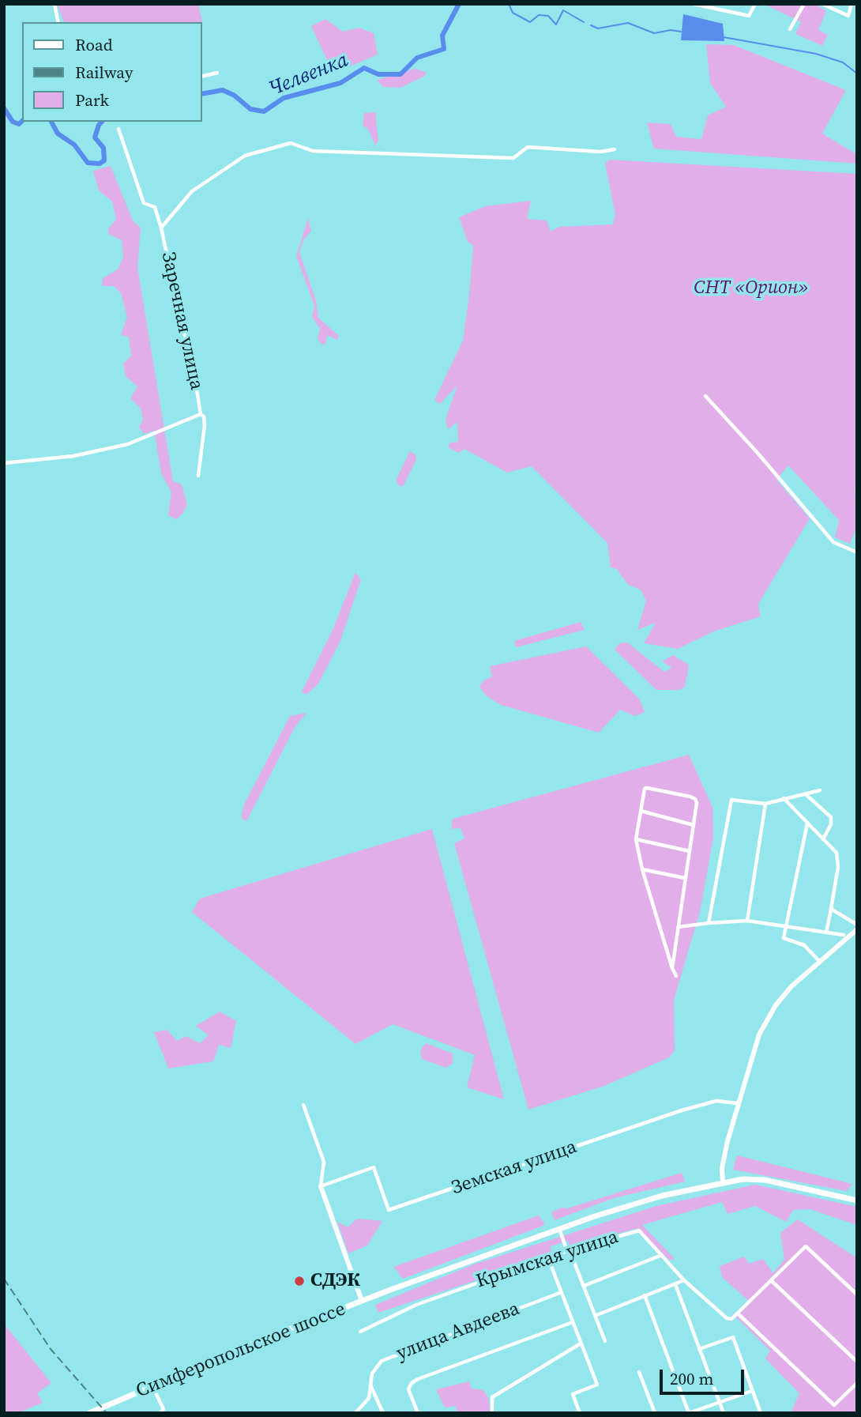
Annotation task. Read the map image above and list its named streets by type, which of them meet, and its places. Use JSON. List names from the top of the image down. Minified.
{"streets":{"main road":["Симферопольское шоссе"],"street":["Заречная улица","Земская улица","Крымская улица","улица Авдеева"]},"water":["Челвенка"],"parks":["СНТ «Орион»"],"places":["СДЭК"],"legend":["Road","Railway","Park"],"scale_bar":"200 m"}
